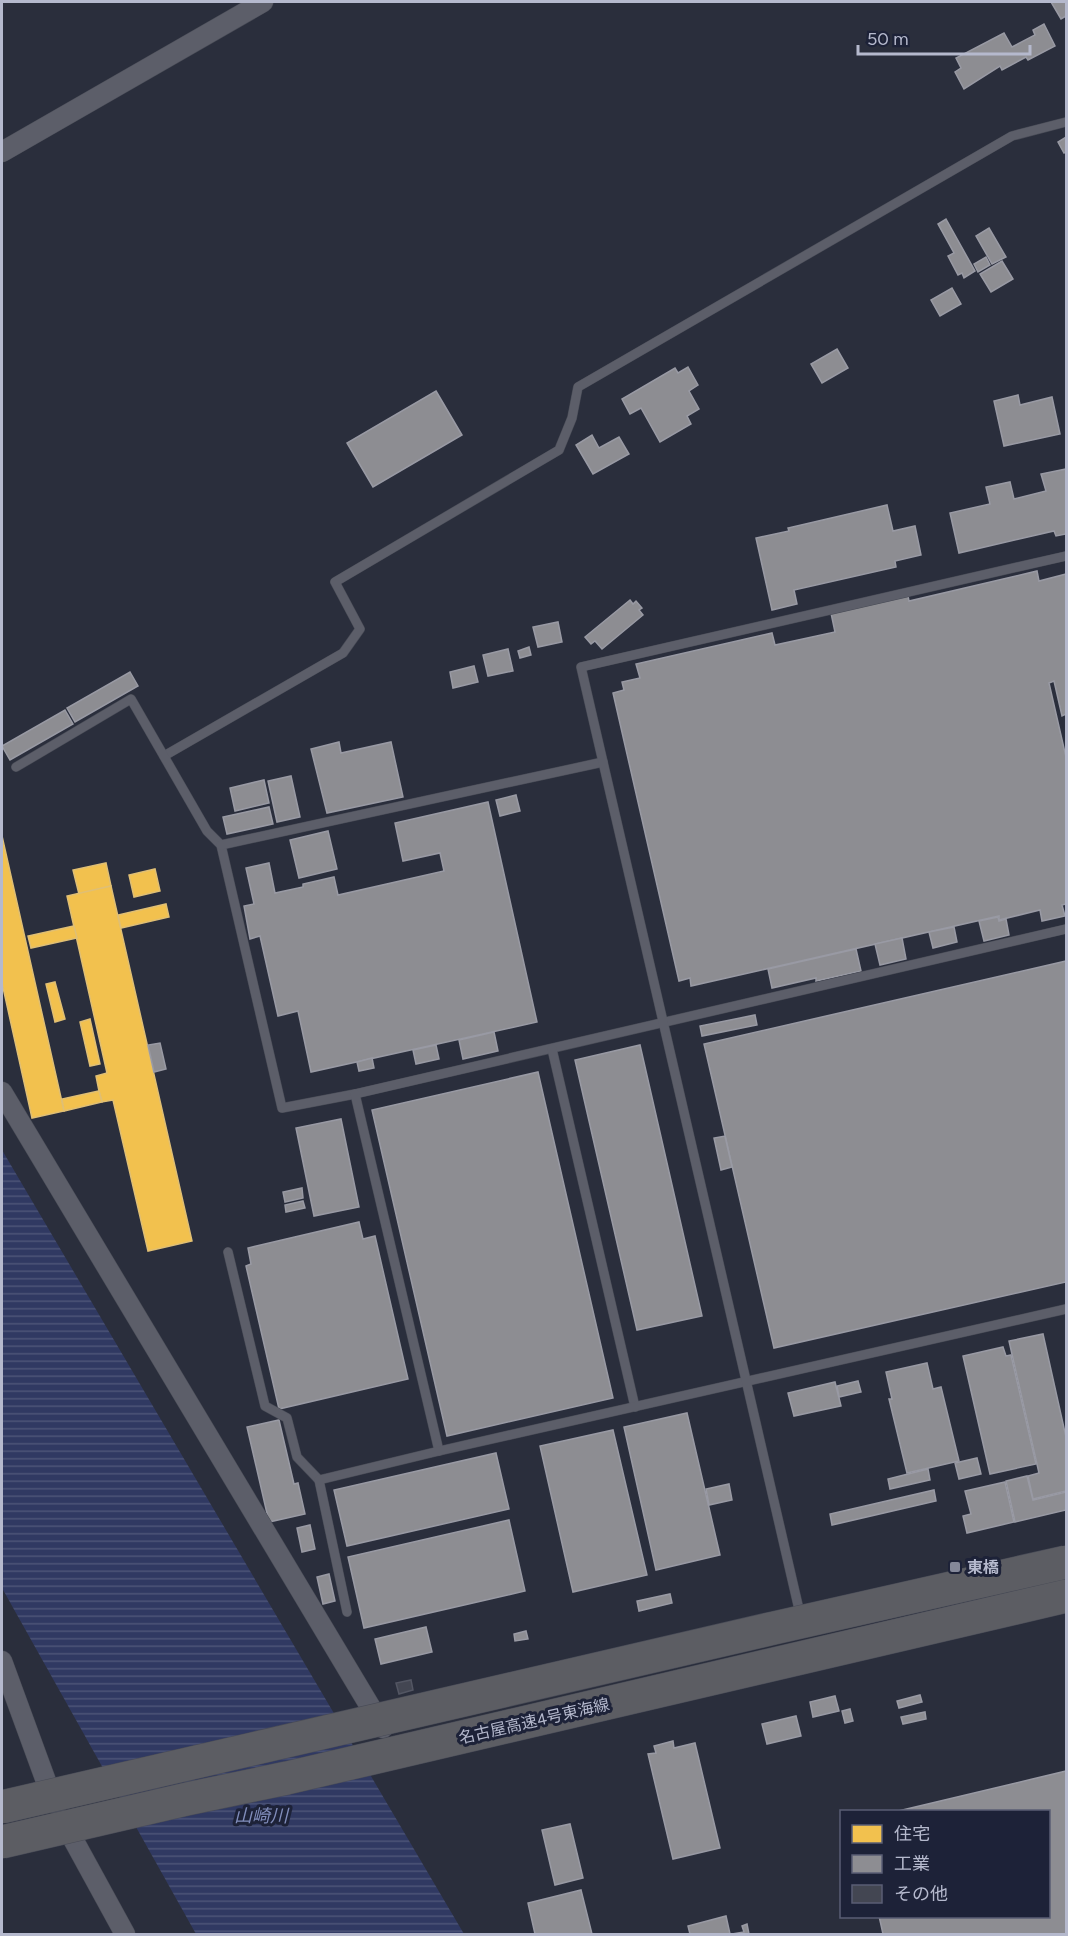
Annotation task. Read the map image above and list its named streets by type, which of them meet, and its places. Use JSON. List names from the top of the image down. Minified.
{"streets":{"highway":["名古屋高速4号東海線"]},"water":["山崎川"],"places":{"transit":["東橋"]},"legend":["住宅","工業","その他"],"scale_bar":"50 m"}
